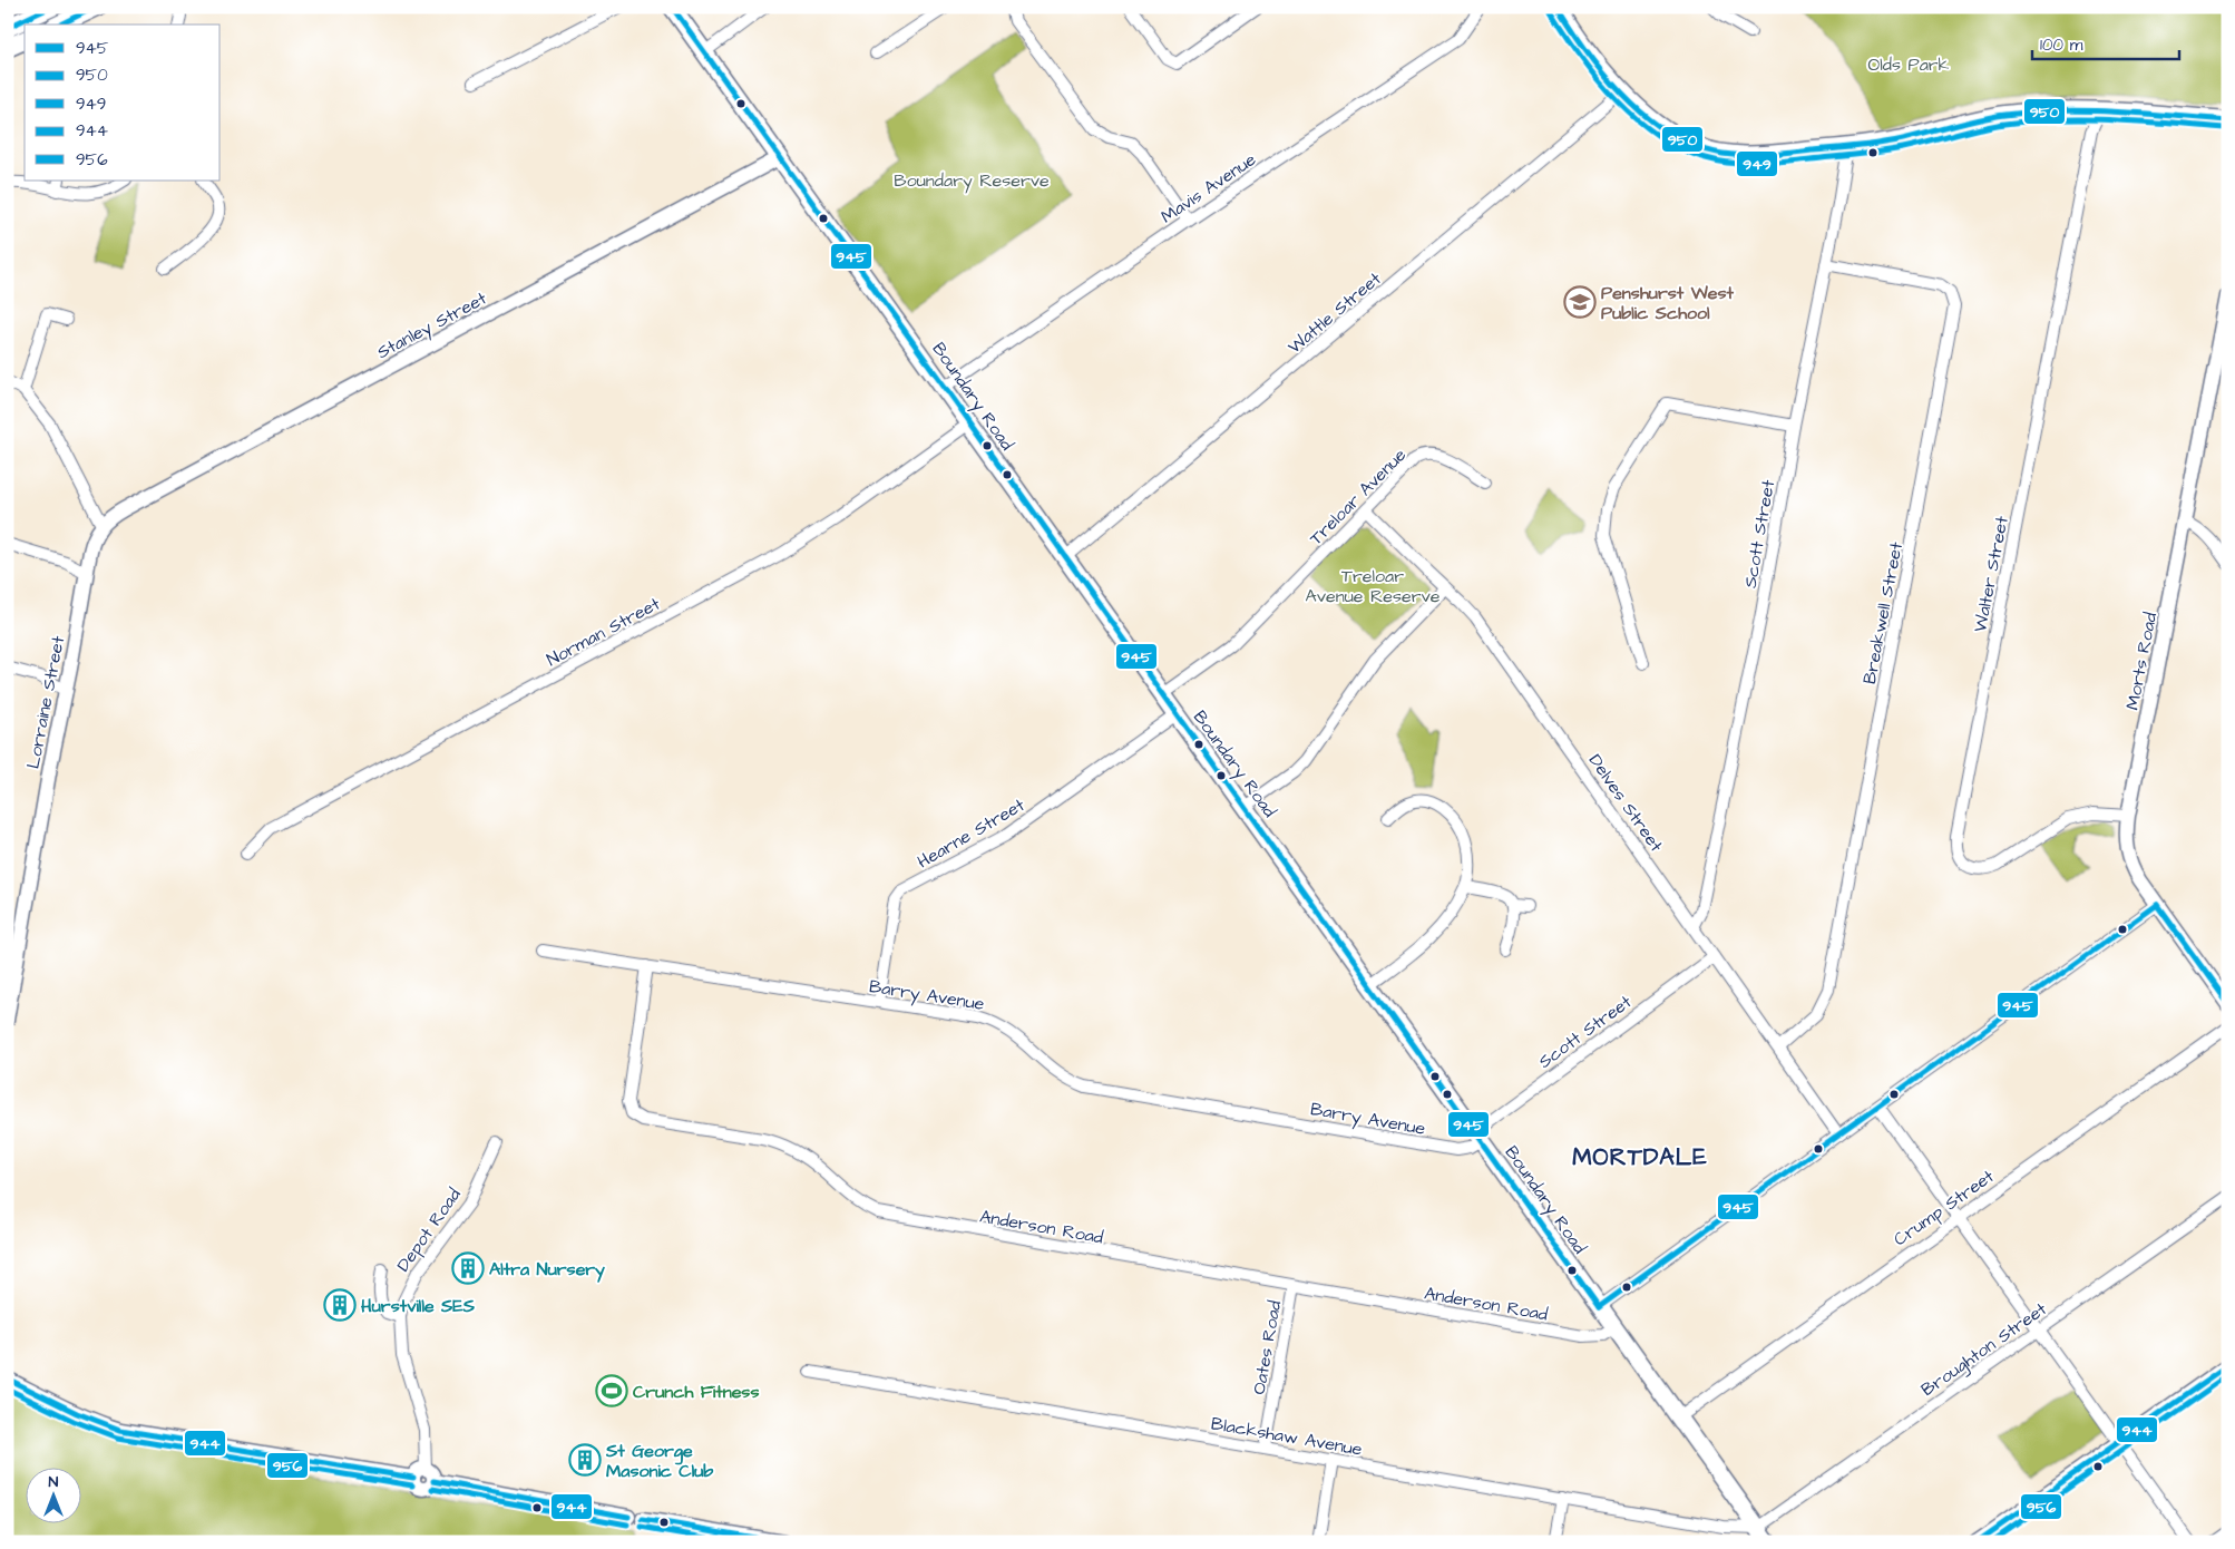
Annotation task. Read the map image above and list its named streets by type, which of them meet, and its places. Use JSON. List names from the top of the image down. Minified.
{"streets":{"main road":["Boundary Road"],"street":["Mavis Avenue","Wattle Street","Stanley Street","Treloar Avenue","Scott Street","Walter Street","Breakwell Street","Norman Street","Morts Road","Lorraine Street","Delves Street","Hearne Street","Barry Avenue","Crump Street","Anderson Road","Depot Road","Oates Road","Broughton Street","Blackshaw Avenue"]},"crossings":[["Mavis Avenue","Boundary Road"],["Wattle Street","Boundary Road"],["Stanley Street","Boundary Road"],["Stanley Street","Lorraine Street"],["Boundary Road","Treloar Avenue"],["Boundary Road","Scott Street"],["Boundary Road","Norman Street"],["Boundary Road","Hearne Street"],["Boundary Road","Barry Avenue"],["Boundary Road","Crump Street"],["Boundary Road","Anderson Road"],["Boundary Road","Broughton Street"],["Boundary Road","Blackshaw Avenue"],["Treloar Avenue","Delves Street"],["Scott Street","Breakwell Street"],["Scott Street","Delves Street"],["Scott Street","Barry Avenue"],["Walter Street","Morts Road"],["Breakwell Street","Delves Street"],["Hearne Street","Barry Avenue"],["Barry Avenue","Anderson Road"],["Anderson Road","Oates Road"],["Oates Road","Blackshaw Avenue"],["Broughton Street","Blackshaw Avenue"]],"districts":["MORTDALE"],"parks":["Olds Park","Boundary Reserve","Treloar Avenue Reserve"],"places":{"school or university":["Penshurst West Public School"],"building":["Altra Nursery","Hurstville SES","St George Masonic Club"],"sports":["Crunch Fitness"]},"lines":["transit line 945","transit line 950","transit line 949","transit line 944","transit line 956"],"legend":["945","950","949","944","956"],"scale_bar":"100 m","north":"top"}
